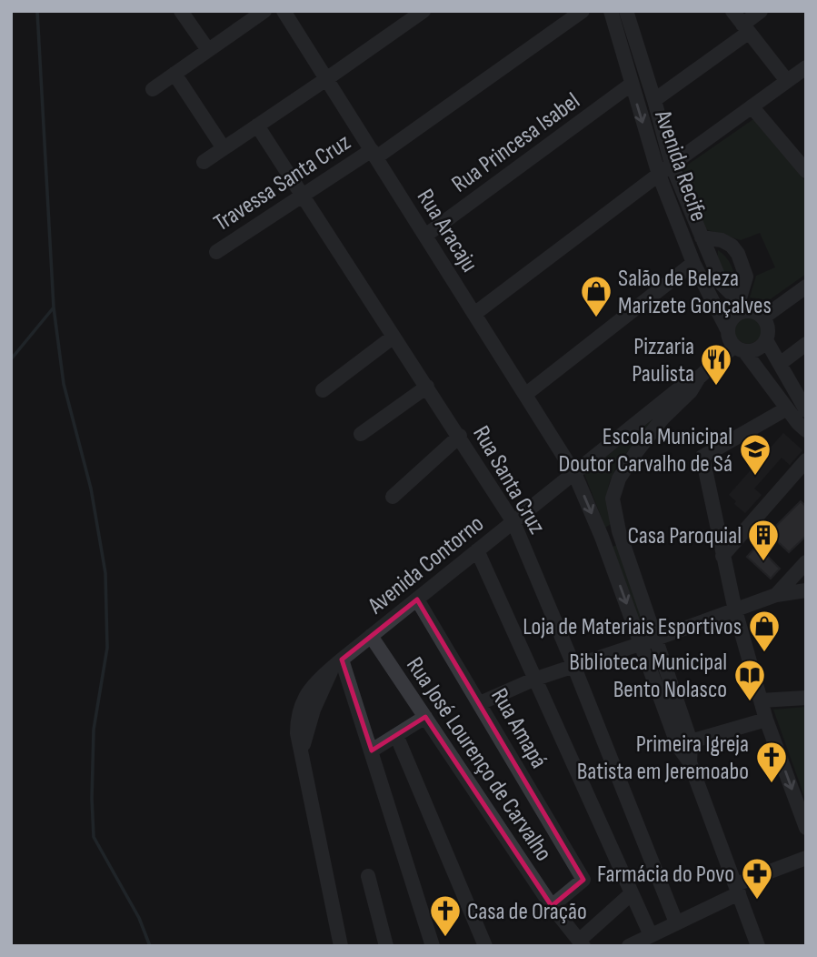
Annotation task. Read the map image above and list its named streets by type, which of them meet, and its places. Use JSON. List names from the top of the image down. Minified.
{"streets":{"street":["Rua Princesa Isabel","Avenida Recife","Travessa Santa Cruz","Rua Aracaju","Rua Santa Cruz","Avenida Contorno","Rua Amapá","Rua José Lourenço de Carvalho"]},"crossings":[["Rua Princesa Isabel","Avenida Recife"],["Rua Princesa Isabel","Rua Aracaju"],["Travessa Santa Cruz","Rua Aracaju"],["Travessa Santa Cruz","Rua Santa Cruz"],["Rua Aracaju","Avenida Contorno"],["Rua Santa Cruz","Avenida Contorno"],["Avenida Contorno","Rua Amapá"],["Avenida Contorno","Rua José Lourenço de Carvalho"],["Rua Amapá","Rua José Lourenço de Carvalho"]],"places":{"shop":["Salão de Beleza Marizete Gonçalves","Loja de Materiais Esportivos"],"restaurant":["Pizzaria Paulista"],"school or university":["Escola Municipal Doutor Carvalho de Sá"],"building":["Casa Paroquial"],"library":["Biblioteca Municipal Bento Nolasco"],"church":["Primeira Igreja Batista em Jeremoabo","Casa de Oração"],"pharmacy":["Farmácia do Povo"]}}
